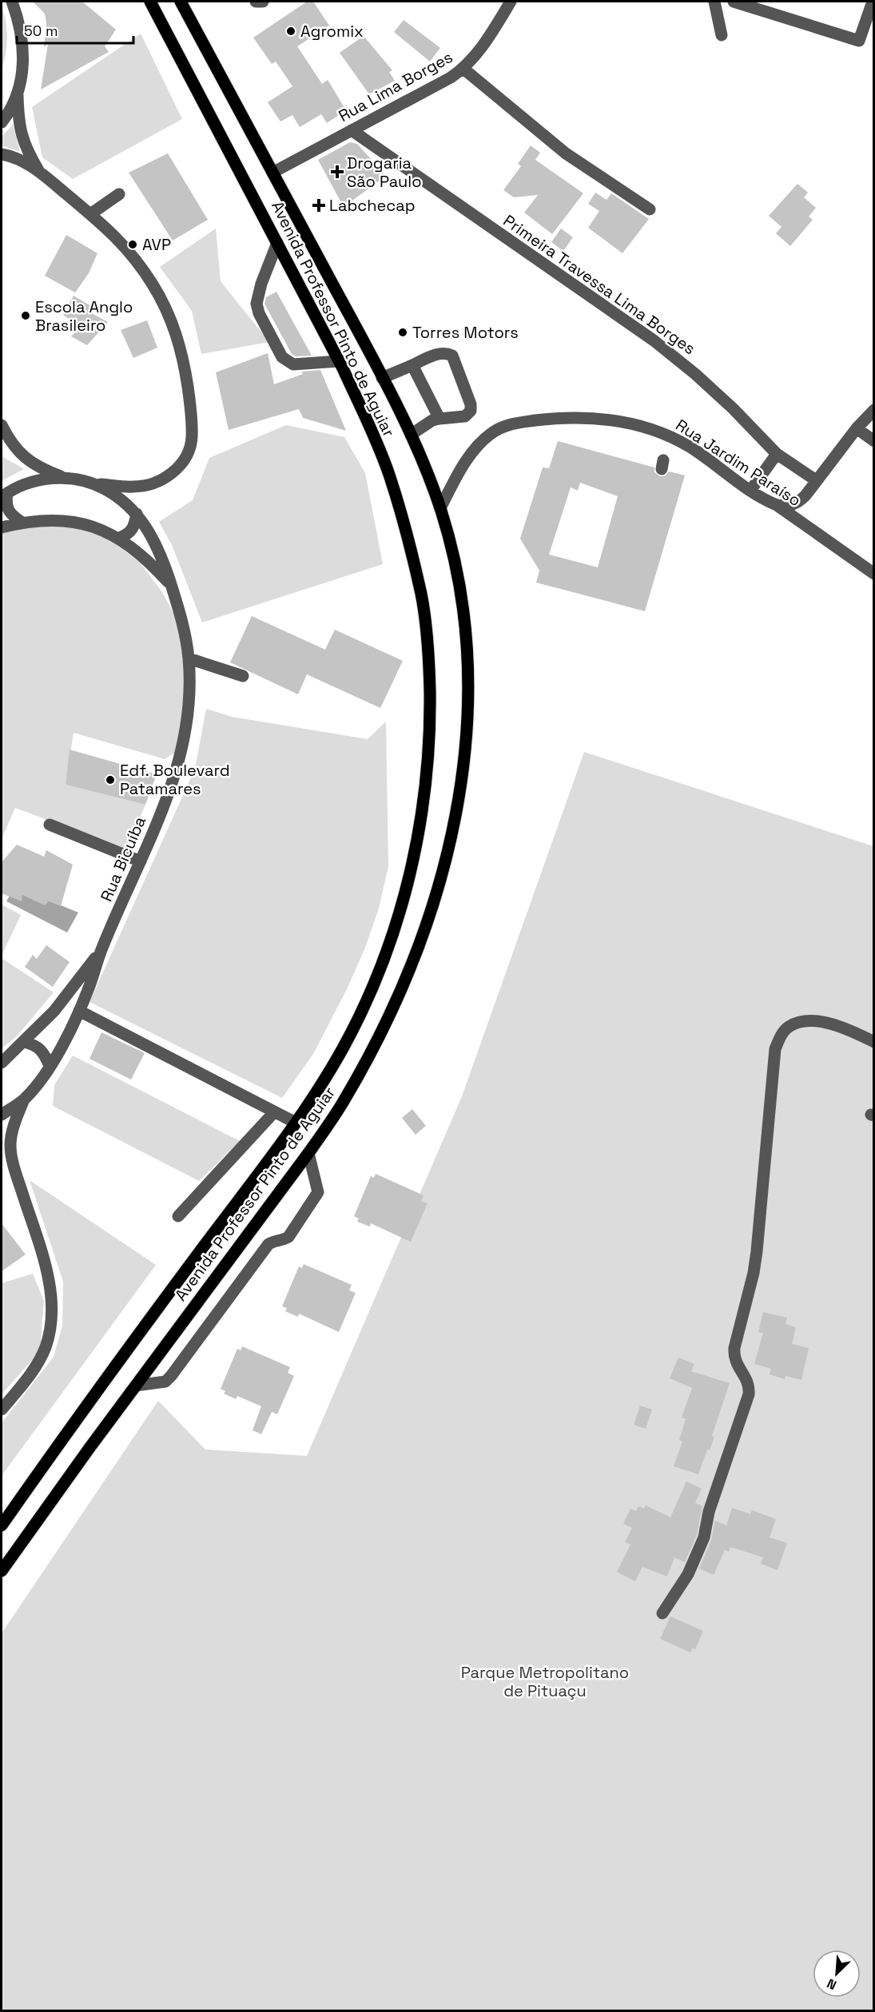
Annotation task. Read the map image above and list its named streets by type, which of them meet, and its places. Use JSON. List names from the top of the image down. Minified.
{"streets":{"main road":["Avenida Professor Pinto de Aguiar"],"street":["Rua Lima Borges","Primeira Travessa Lima Borges","Rua Jardim Paraíso","Rua Bicuíba"]},"crossings":[["Rua Lima Borges","Primeira Travessa Lima Borges"],["Rua Lima Borges","Avenida Professor Pinto de Aguiar"],["Avenida Professor Pinto de Aguiar","Rua Jardim Paraíso"]],"parks":["Parque Metropolitano de Pituaçu"],"places":{"other":["Agromix","AVP","Escola Anglo Brasileiro","Torres Motors","Edf. Boulevard Patamares"],"health":["Drogaria São Paulo","Labchecap"]},"scale_bar":"50 m","north":"bottom left"}
